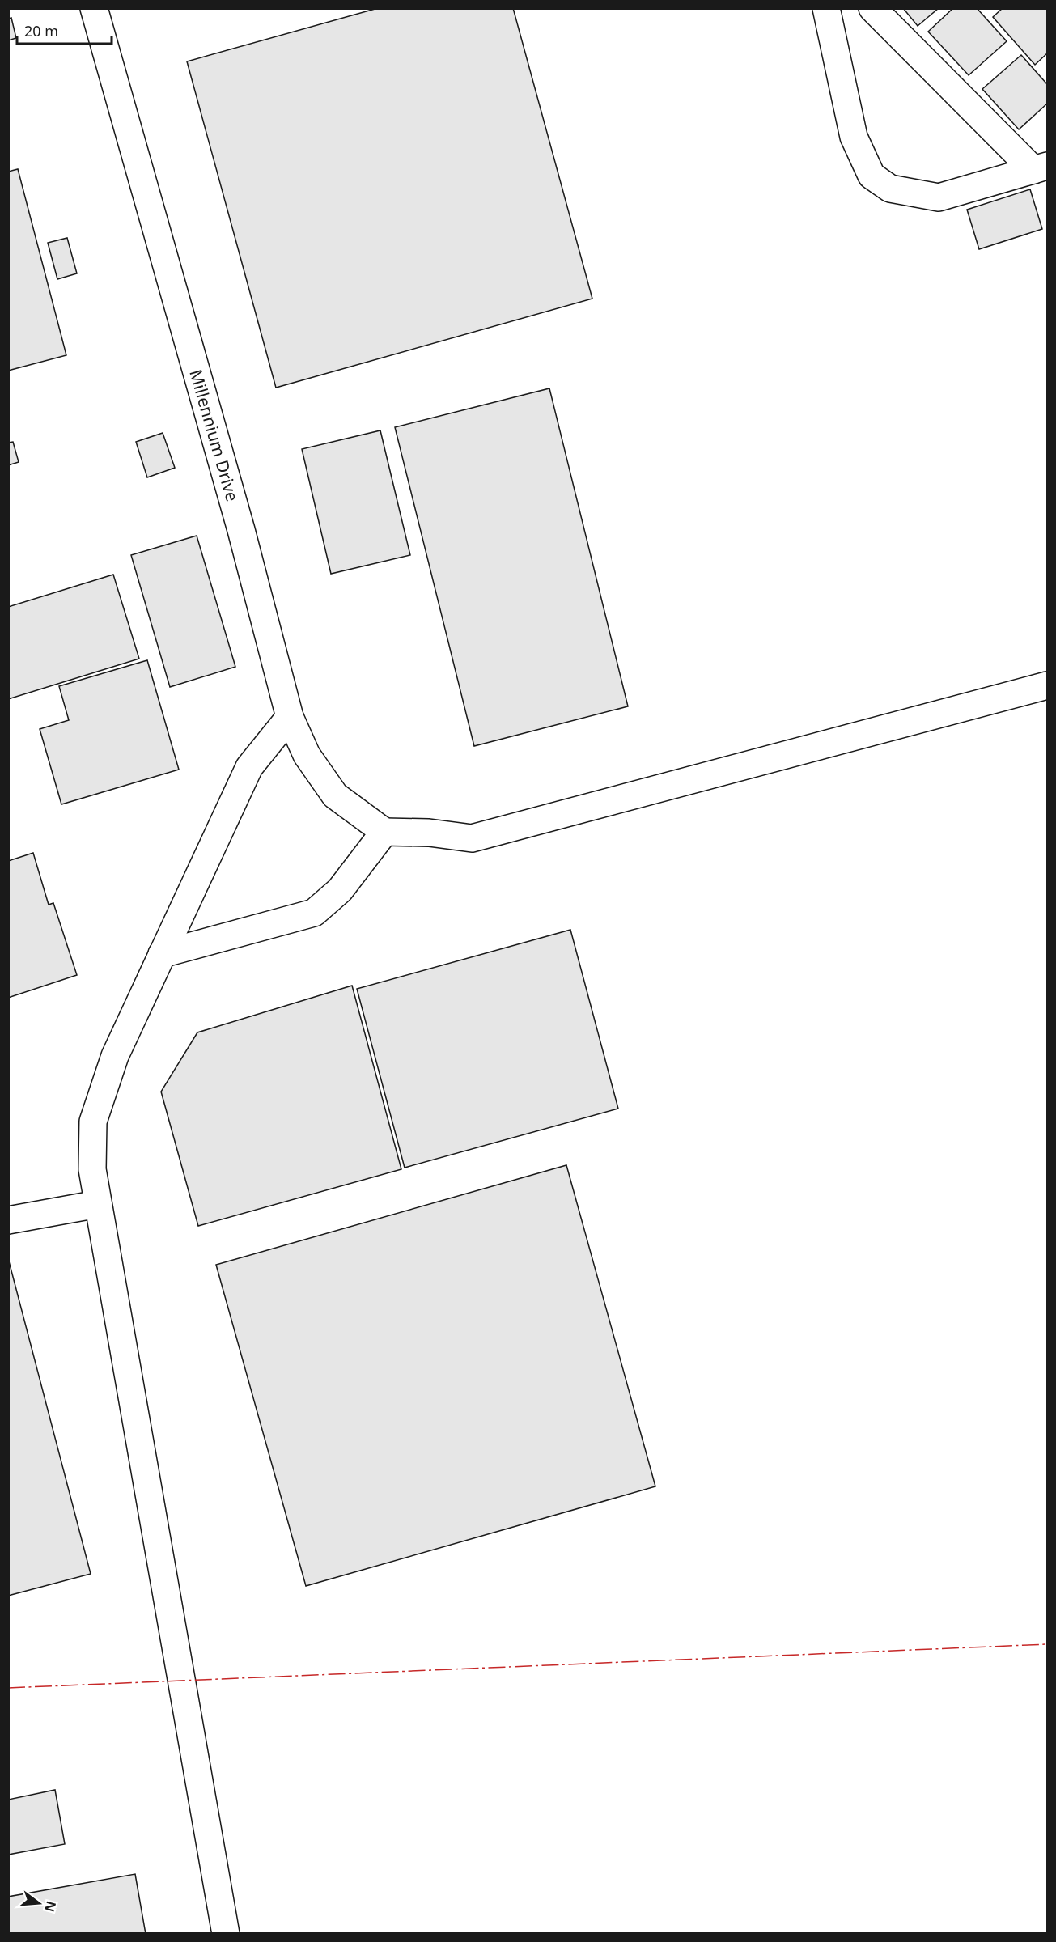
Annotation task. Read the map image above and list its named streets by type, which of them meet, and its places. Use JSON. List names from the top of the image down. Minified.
{"streets":{"street":["Millennium Drive"]},"scale_bar":"20 m","north":"right"}
